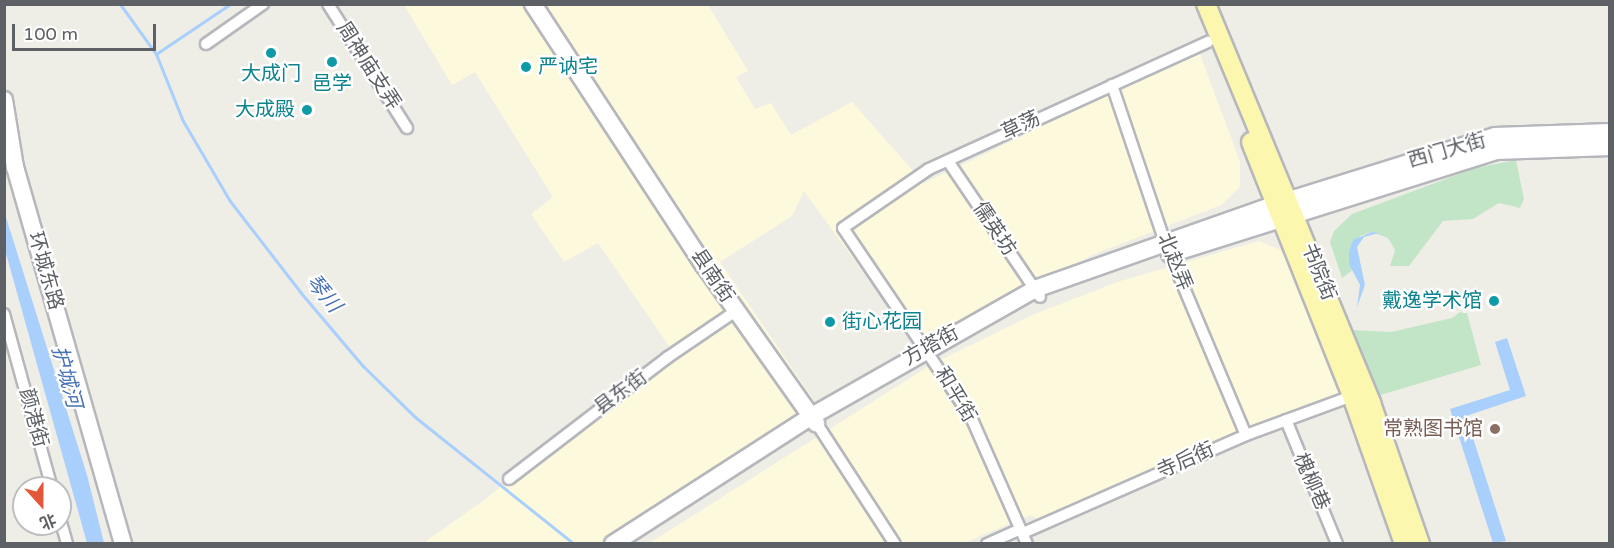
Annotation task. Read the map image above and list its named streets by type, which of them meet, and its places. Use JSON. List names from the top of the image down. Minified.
{"streets":{"main road":["西门大街","环城东路","书院街","县南街","方塔街"],"street":["周神庙支弄","草荡","儒英坊","北赵弄","县东街","和平街","颜港街","寺后街","槐柳巷"]},"crossings":[["草荡","儒英坊"],["草荡","北赵弄"],["草荡","书院街"],["草荡","和平街"],["西门大街","书院街"],["西门大街","方塔街"],["儒英坊","方塔街"],["北赵弄","方塔街"],["北赵弄","寺后街"],["书院街","方塔街"],["书院街","寺后街"],["县南街","方塔街"],["县南街","县东街"],["方塔街","和平街"],["和平街","寺后街"],["寺后街","槐柳巷"]],"water":["琴川","护城河"],"places":["大成门","邑学","严讷宅","大成殿","戴逸学术馆","街心花园","常熟图书馆"],"scale_bar":"100 m","north":"bottom"}
